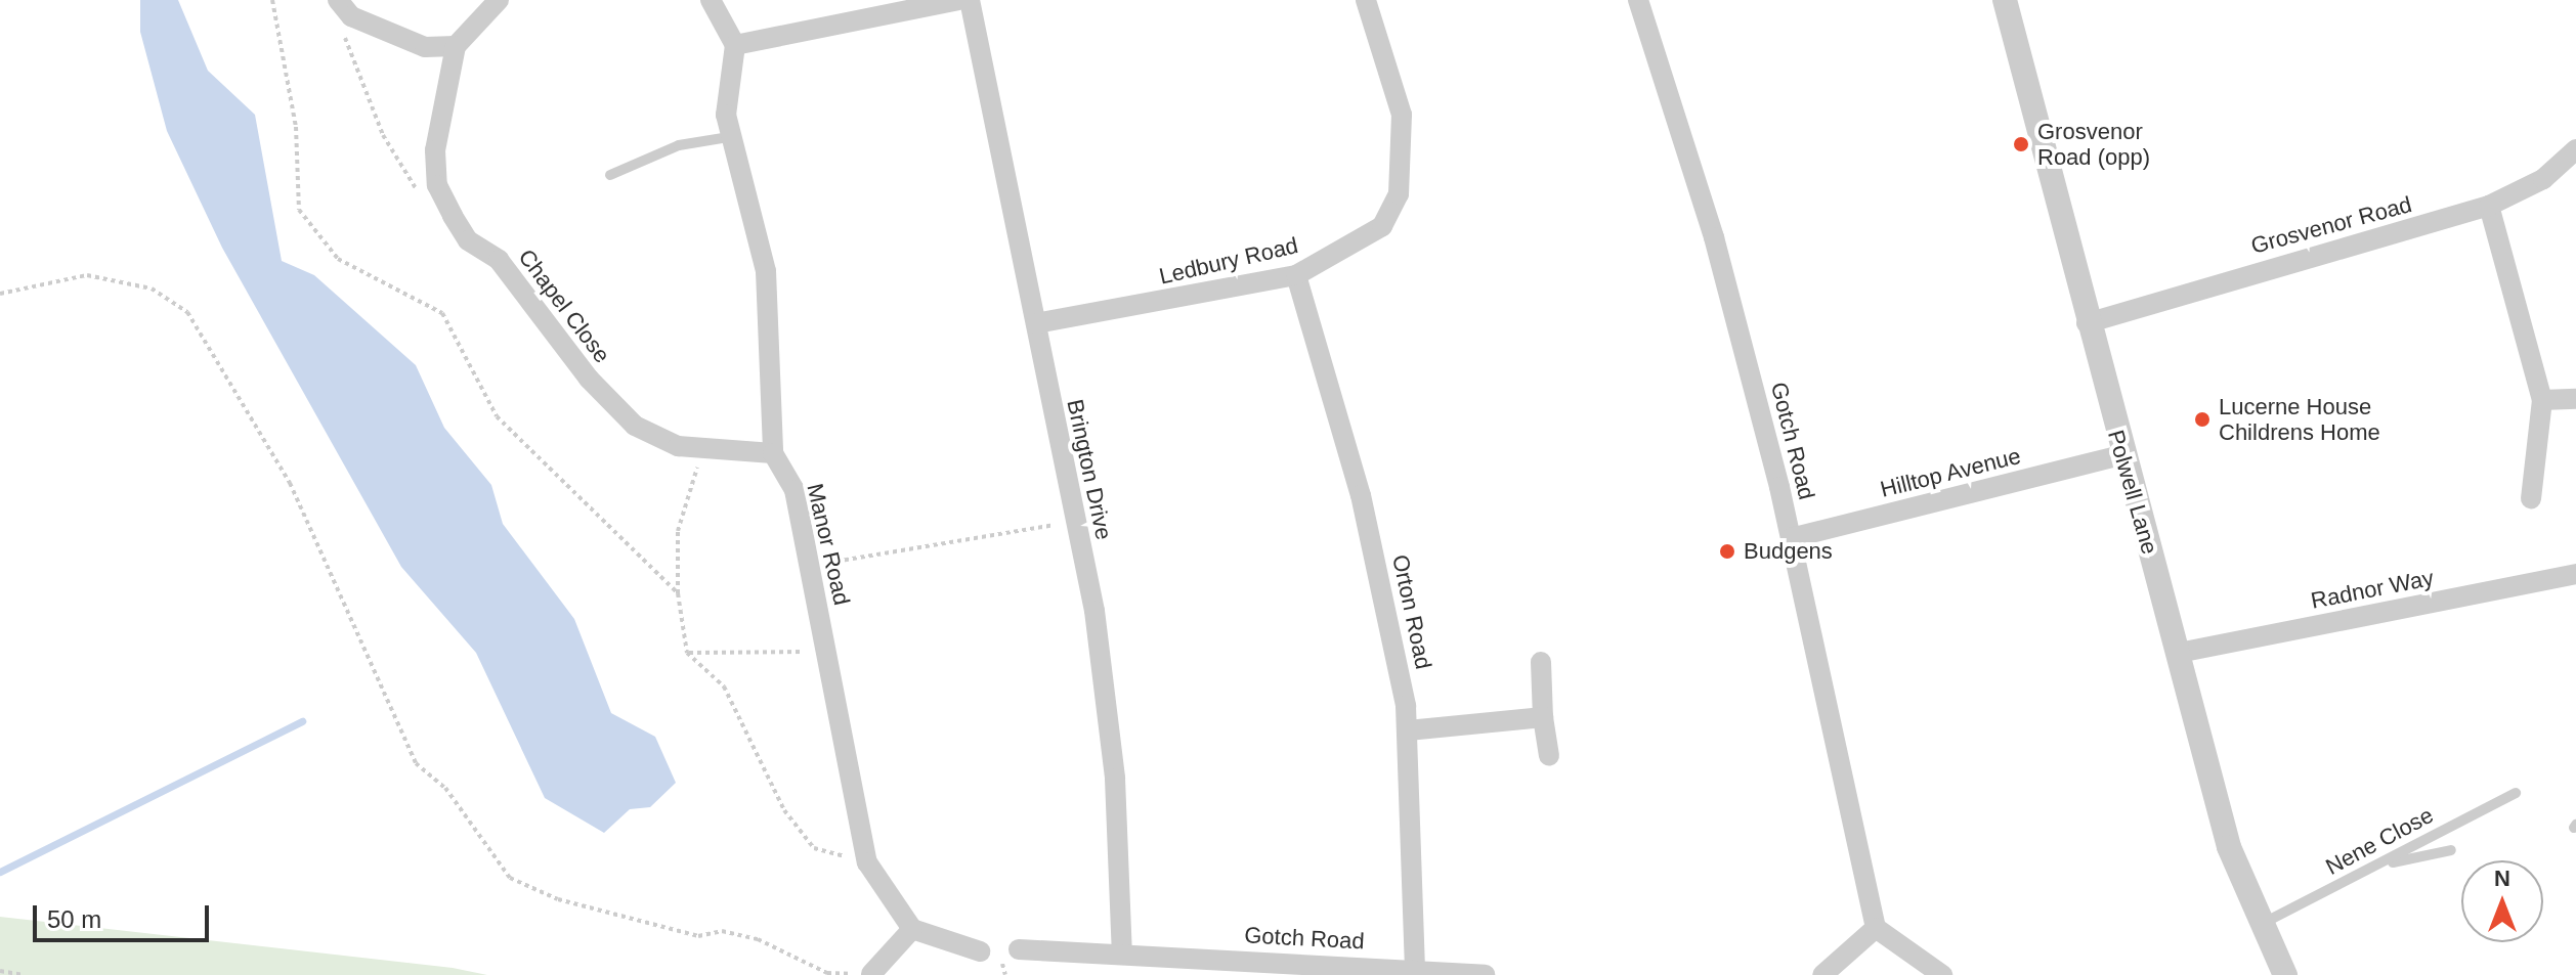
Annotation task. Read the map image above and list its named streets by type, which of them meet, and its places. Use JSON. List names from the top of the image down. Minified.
{"streets":{"street":["Grosvenor Road","Ledbury Road","Chapel Close","Gotch Road","Brington Drive","Hilltop Avenue","Polwell Lane","Manor Road","Radnor Way","Orton Road"],"lane":["Nene Close"]},"crossings":[["Grosvenor Road","Polwell Lane"],["Ledbury Road","Brington Drive"],["Ledbury Road","Orton Road"],["Chapel Close","Manor Road"],["Gotch Road","Brington Drive"],["Gotch Road","Hilltop Avenue"],["Gotch Road","Orton Road"],["Hilltop Avenue","Polwell Lane"],["Polwell Lane","Radnor Way"],["Polwell Lane","Nene Close"]],"places":["Grosvenor Road (opp)","Lucerne House Childrens Home","Budgens"],"scale_bar":"50 m","north":"top"}
